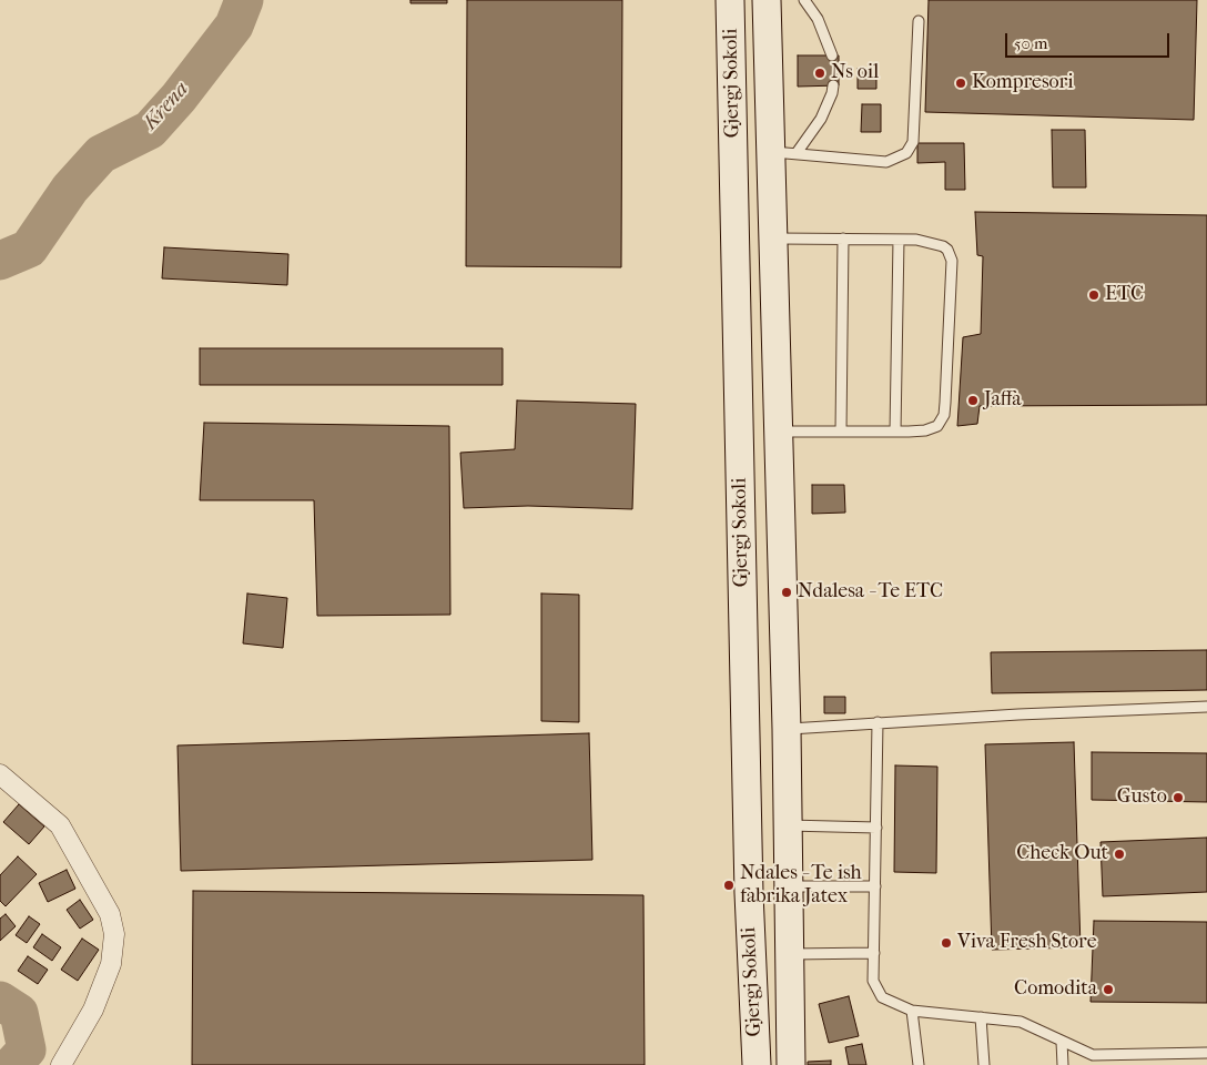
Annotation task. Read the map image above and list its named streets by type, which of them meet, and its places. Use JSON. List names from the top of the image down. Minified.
{"streets":{"main road":["Gjergj Sokoli"]},"water":["Krena"],"places":["Ns oil","Kompresori","ETC","Jaffa","Ndalesa - Te ETC","Gusto","Check Out","Ndales - Te ish fabrika Jatex","Viva Fresh Store","Comodita"],"scale_bar":"50 m"}
